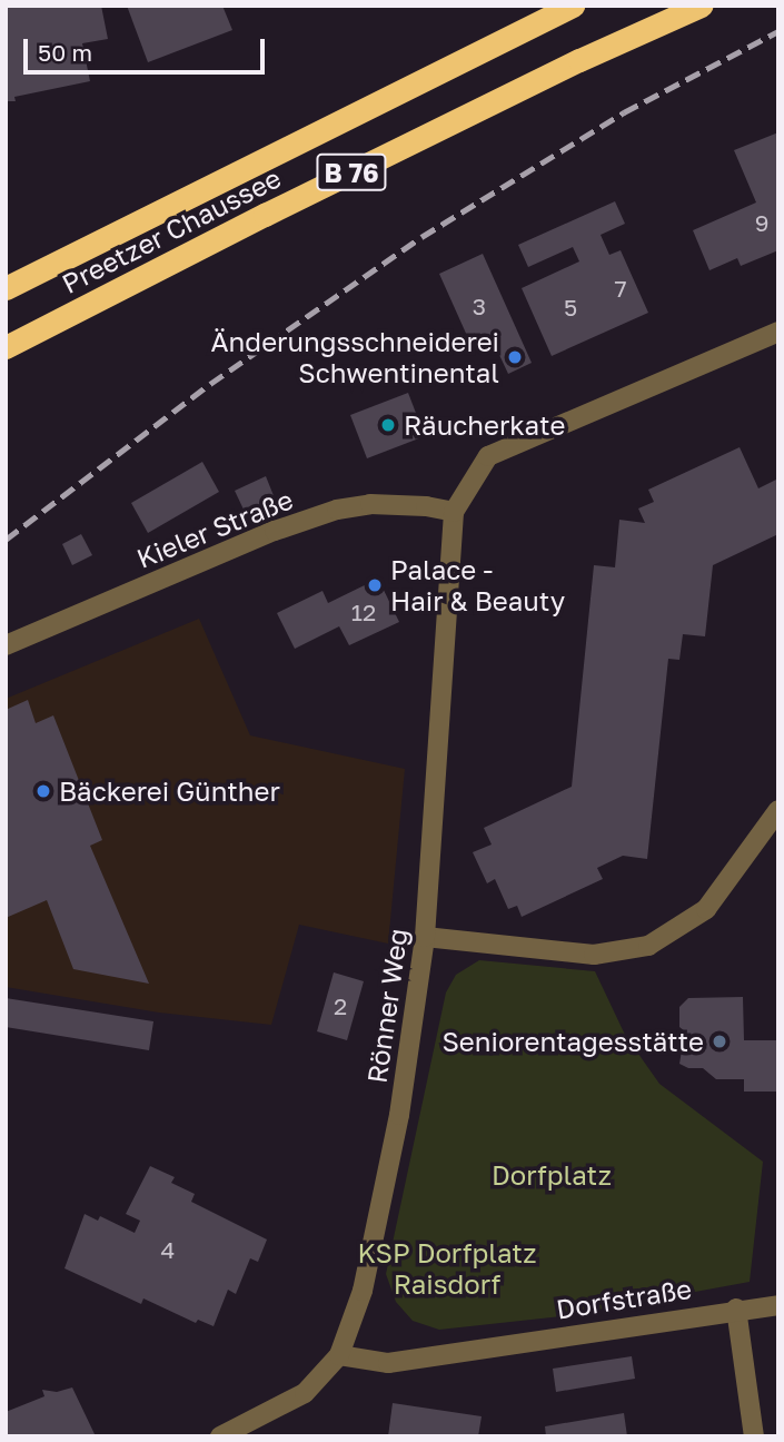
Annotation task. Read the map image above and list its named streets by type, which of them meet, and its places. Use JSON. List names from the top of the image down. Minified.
{"streets":{"highway":["B 76","Preetzer Chaussee"],"street":["Kieler Straße","Rönner Weg","Dorfstraße"]},"crossings":[["Kieler Straße","Rönner Weg"],["Rönner Weg","Dorfstraße"]],"parks":["Dorfplatz","KSP Dorfplatz Raisdorf"],"places":["Änderungsschneiderei Schwentinental","Räucherkate","Palace - Hair & Beauty","Bäckerei Günther","Seniorentagesstätte"],"house_numbers":["9","7","3","5","12","2","4"],"scale_bar":"50 m"}
